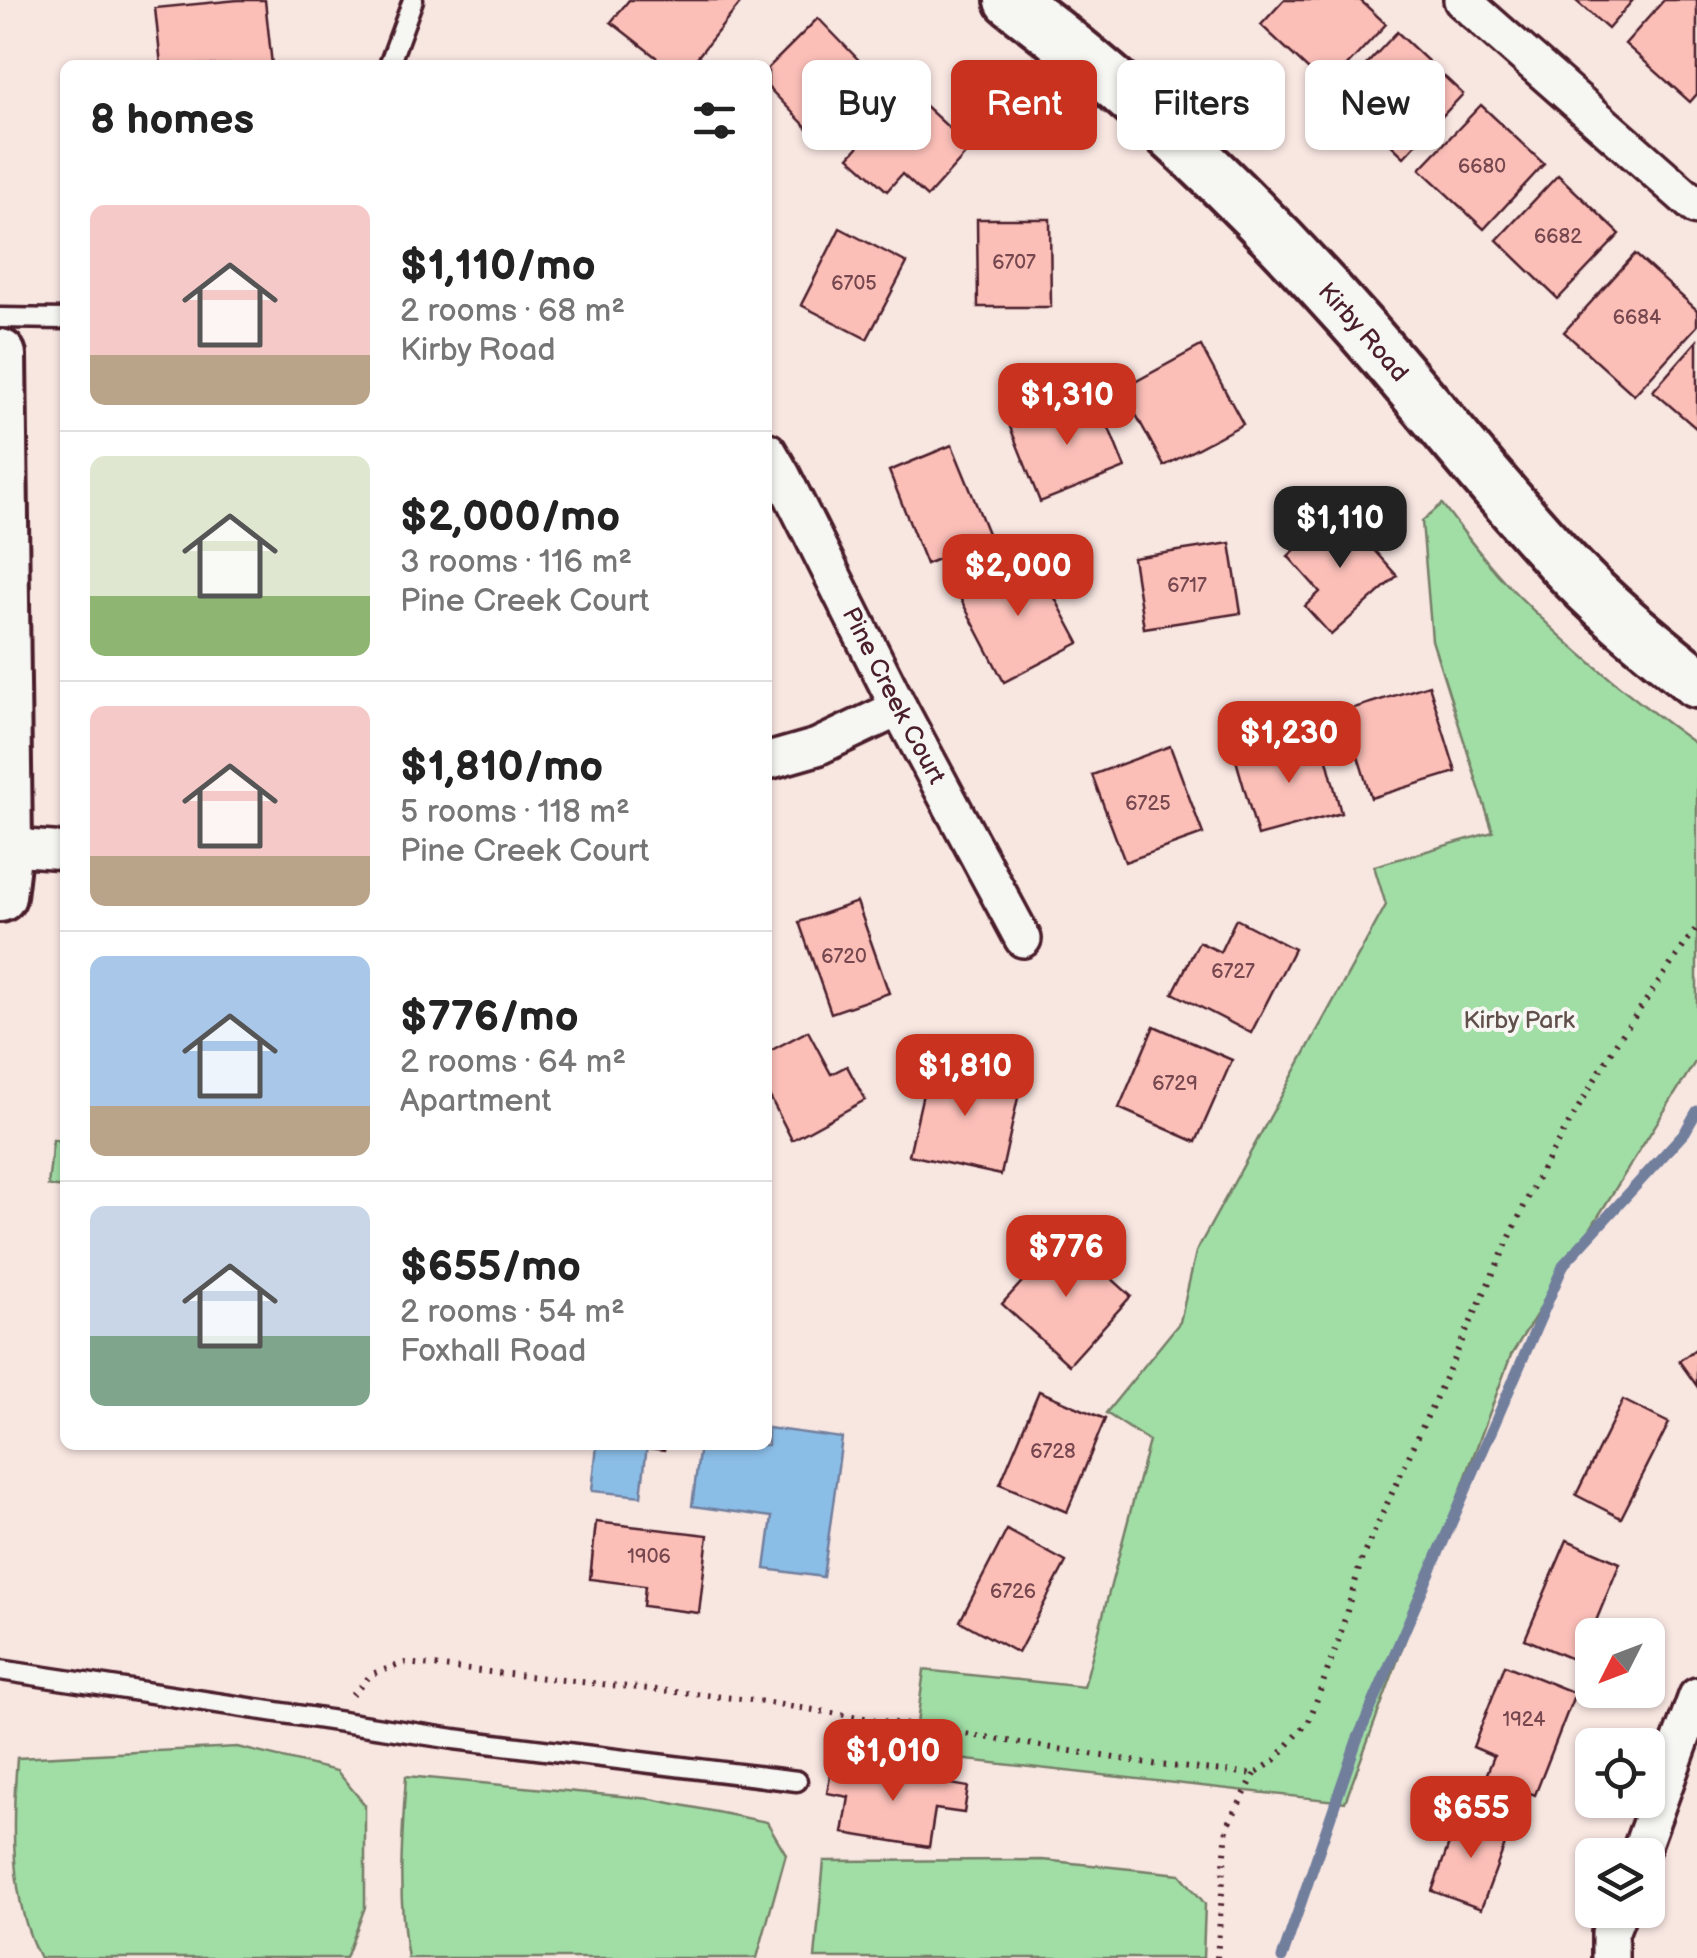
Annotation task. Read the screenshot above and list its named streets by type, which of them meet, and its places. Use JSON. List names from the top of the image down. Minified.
{"streets":{"main road":["Kirby Road"],"street":["Pine Creek Court"]},"parks":["Kirby Park"],"house_numbers":["6680","6682","6707","6705","6684","6717","6725","6720","6727","6729","6728","1906","6726","1924"],"north":"bottom left","page":{"chip":["Buy","Rent","Filters","New"],"heading":"8 homes","list":[{"name":"$1,110/mo","note":"2 rooms · 68 m² · Kirby Road"},{"name":"$2,000/mo","note":"3 rooms · 116 m² · Pine Creek Court"},{"name":"$1,810/mo","note":"5 rooms · 118 m² · Pine Creek Court"},{"name":"$776/mo","note":"2 rooms · 64 m² · Apartment"},{"name":"$655/mo","note":"2 rooms · 54 m² · Foxhall Road"}],"price":["$1,310","$1,110","$2,000","$1,230","$1,810","$776","$1,010","$655"]}}
